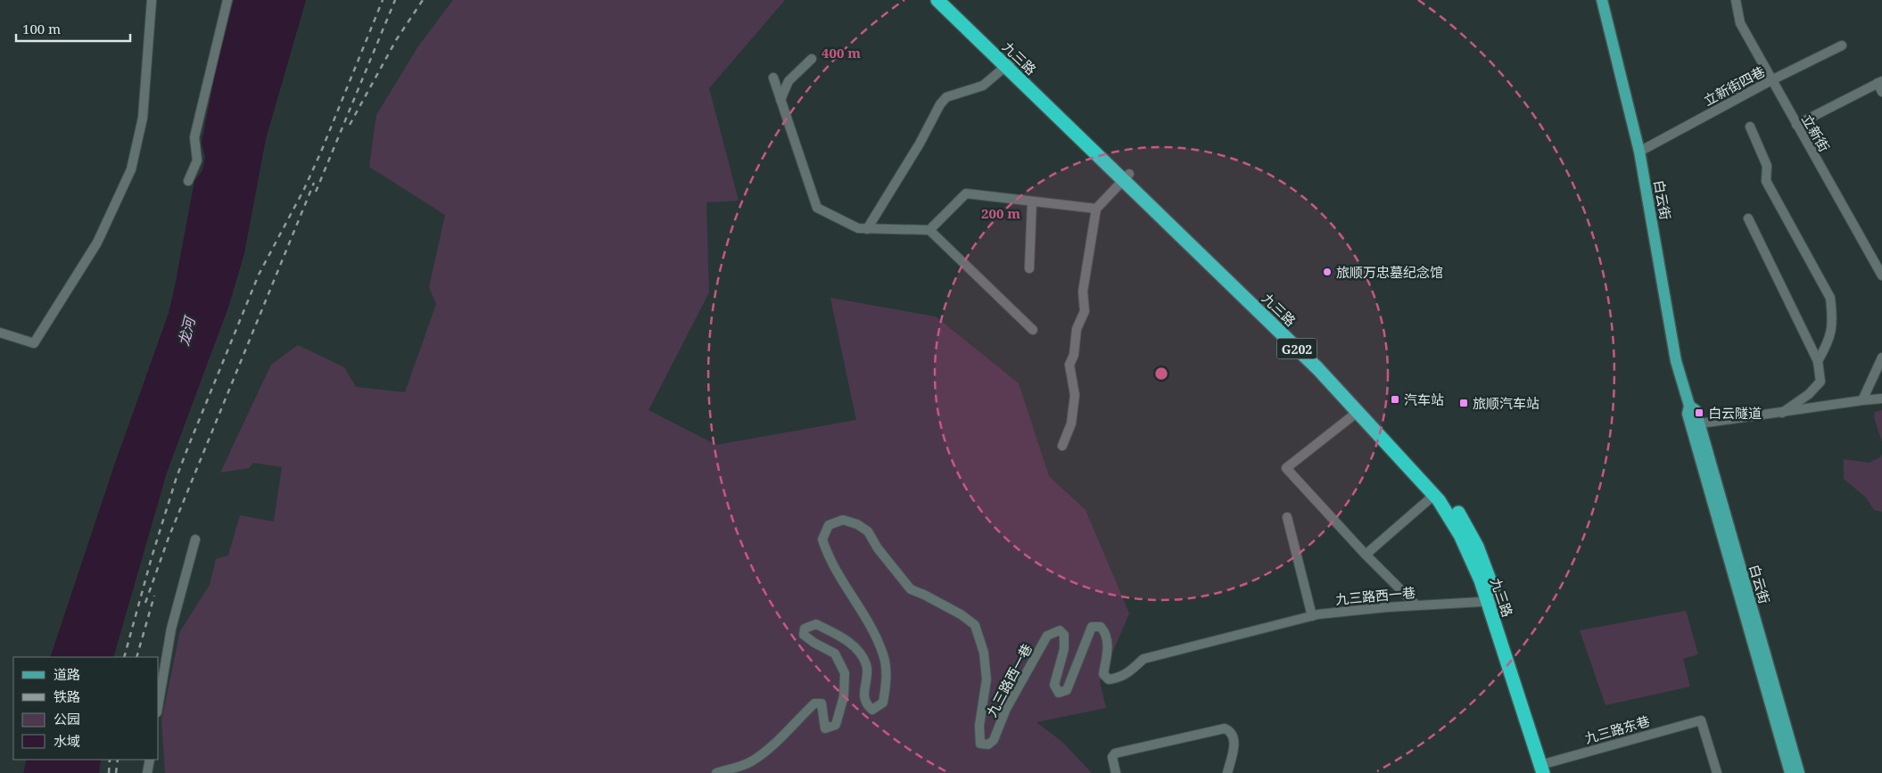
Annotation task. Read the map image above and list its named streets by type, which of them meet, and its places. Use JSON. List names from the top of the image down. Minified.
{"streets":{"highway":["九三路","G202"],"main road":["白云街"],"street":["立新街四巷","立新街","九三路西一巷","九三路东巷"]},"crossings":[["九三路","九三路西一巷"],["九三路","九三路东巷"],["立新街四巷","立新街"],["立新街四巷","白云街"]],"water":["龙河"],"places":{"other":["旅顺万忠墓纪念馆"],"transit":["汽车站","旅顺汽车站","白云隧道"]},"legend":["道路","铁路","公园","水域"],"scale_bar":"100 m","rings":["400 m","200 m"]}
